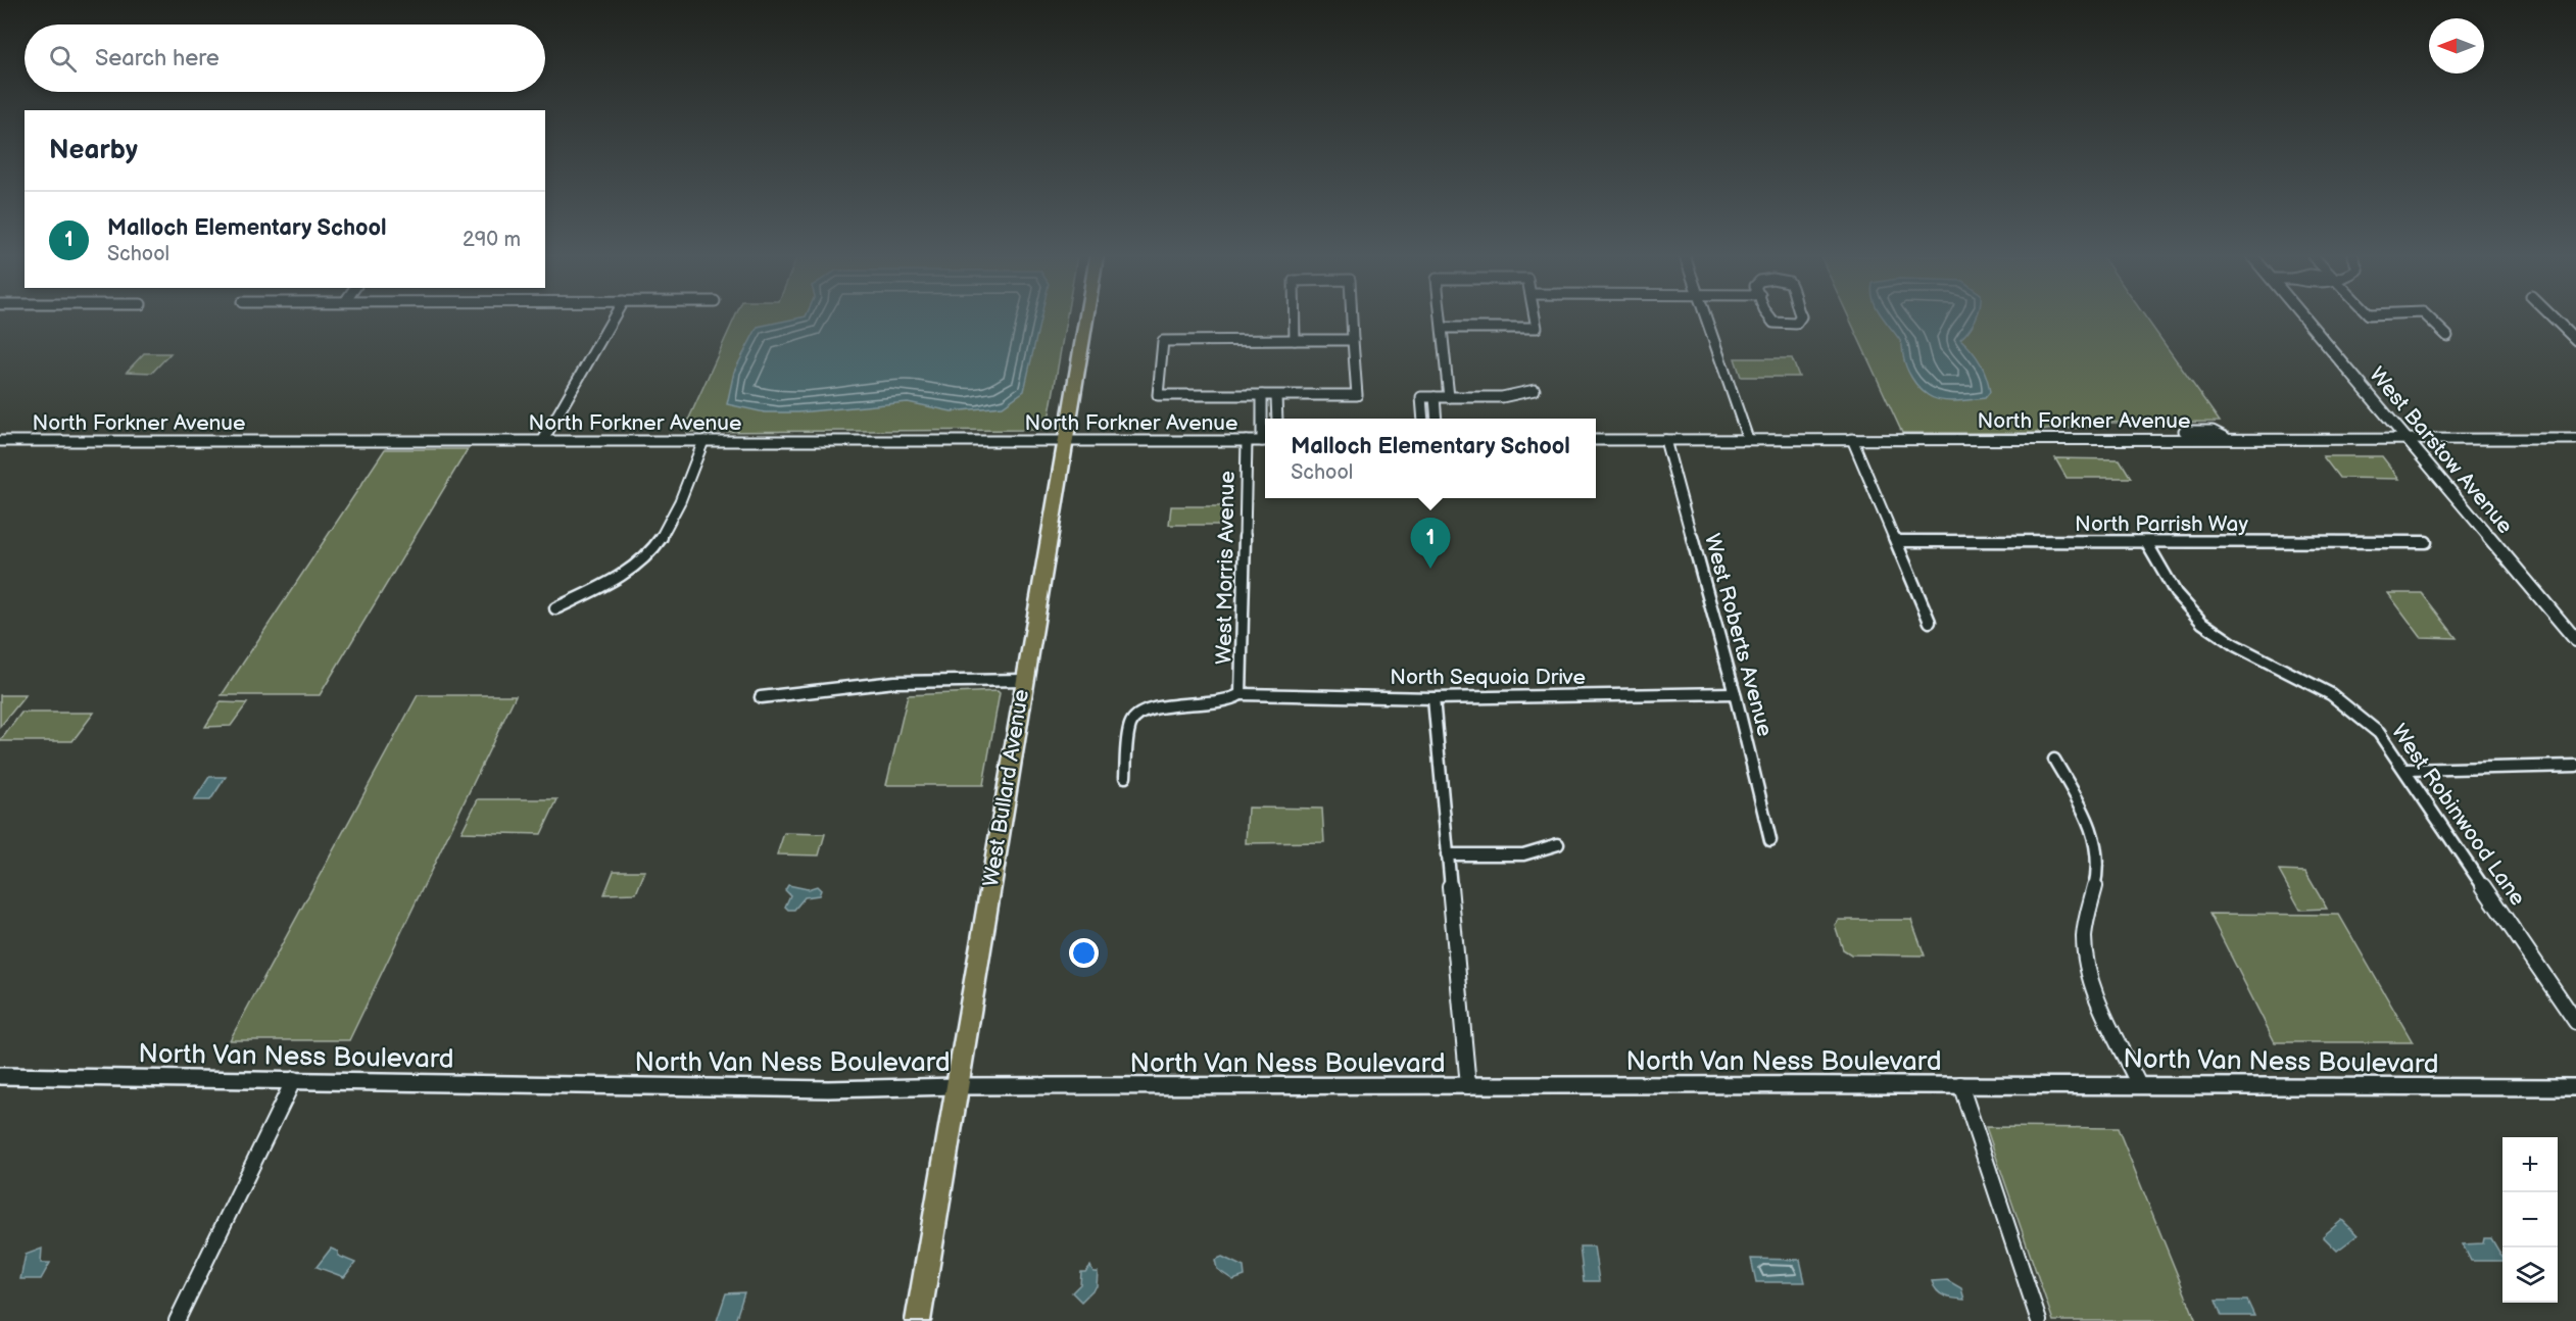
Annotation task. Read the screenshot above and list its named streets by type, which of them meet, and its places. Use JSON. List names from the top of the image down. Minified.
{"streets":{"main road":["West Bullard Avenue"],"street":["North Forkner Avenue","West Barstow Avenue","North Parrish Way","West Morris Avenue","West Roberts Avenue","North Sequoia Drive","West Robinwood Lane","North Van Ness Boulevard"]},"crossings":[["North Forkner Avenue","West Barstow Avenue"],["North Forkner Avenue","West Morris Avenue"],["North Forkner Avenue","West Roberts Avenue"],["North Forkner Avenue","West Bullard Avenue"],["North Parrish Way","West Robinwood Lane"],["West Morris Avenue","North Sequoia Drive"],["West Roberts Avenue","North Sequoia Drive"],["West Bullard Avenue","North Van Ness Boulevard"]],"north":"left","page":{"search":"Search here","heading":"Nearby","list":[{"mark":"1","name":"Malloch Elementary School","note":"School","value":"290 m"}],"popup":["Malloch Elementary School","School"],"pins":"1","map_buttons":["+","−"]}}
